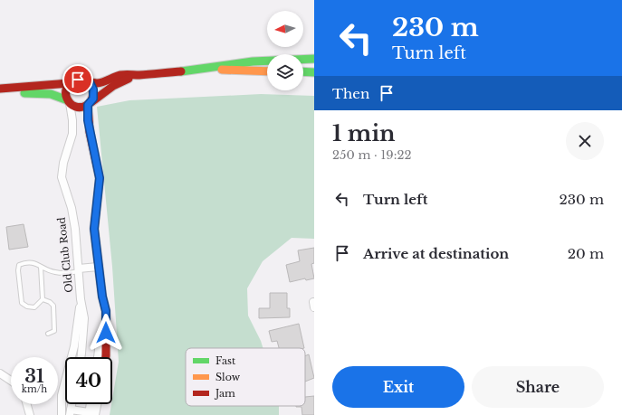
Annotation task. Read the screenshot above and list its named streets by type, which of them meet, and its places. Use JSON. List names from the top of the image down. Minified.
{"streets":{"street":["Old Club Road"]},"legend":["Fast","Slow","Jam"],"north":"left","page":{"turn":["230 m","Turn left"],"then":"Then","heading":["1 min","250 m · 19:22"],"list":[{"name":"Turn left","value":"230 m"},{"name":"Arrive at destination","value":"20 m"}],"speed":"31 km/h","limit":"40","buttons":["Exit","Share"]}}
